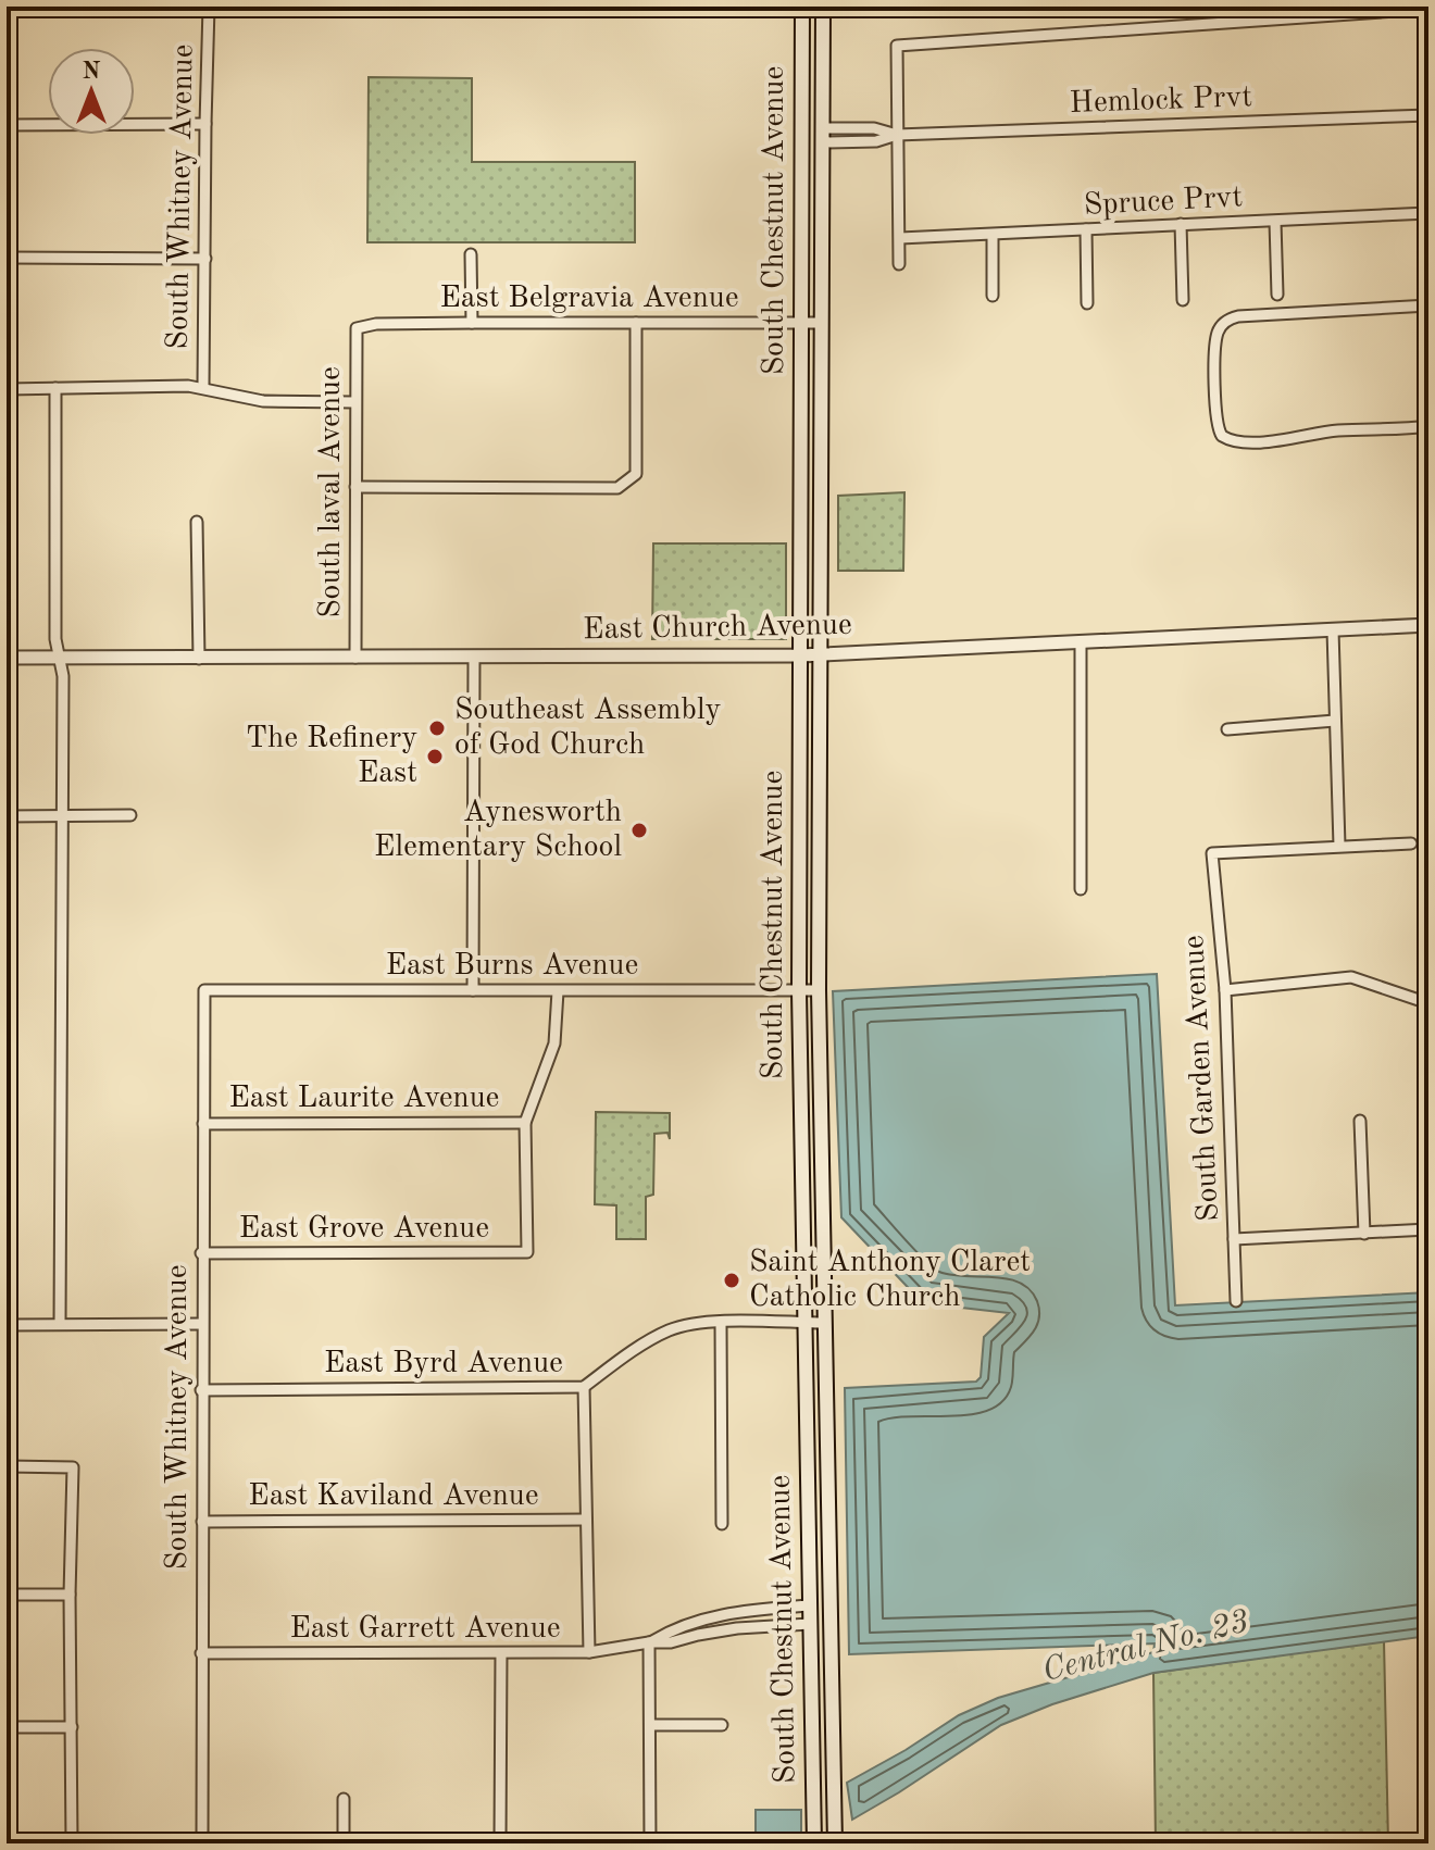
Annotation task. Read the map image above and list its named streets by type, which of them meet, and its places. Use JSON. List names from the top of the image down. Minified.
{"streets":{"main road":["South Chestnut Avenue"],"street":["Hemlock Prvt","South Whitney Avenue","Spruce Prvt","East Belgravia Avenue","South laval Avenue","East Church Avenue","East Burns Avenue","South Garden Avenue","East Laurite Avenue","East Grove Avenue","East Byrd Avenue","East Kaviland Avenue","East Garrett Avenue"]},"crossings":[["Hemlock Prvt","South Chestnut Avenue"],["South Whitney Avenue","East Burns Avenue"],["South Whitney Avenue","East Laurite Avenue"],["South Whitney Avenue","East Grove Avenue"],["South Whitney Avenue","East Byrd Avenue"],["South Whitney Avenue","East Kaviland Avenue"],["South Whitney Avenue","East Garrett Avenue"],["South Chestnut Avenue","East Belgravia Avenue"],["South Chestnut Avenue","East Church Avenue"],["South Chestnut Avenue","East Burns Avenue"],["South Chestnut Avenue","East Byrd Avenue"],["South Chestnut Avenue","East Garrett Avenue"],["East Belgravia Avenue","South laval Avenue"],["South laval Avenue","East Church Avenue"],["East Laurite Avenue","East Grove Avenue"]],"water":["Central No. 23"],"places":["Southeast Assembly of God Church","The Refinery East","Aynesworth Elementary School","Saint Anthony Claret Catholic Church"],"north":"top"}
